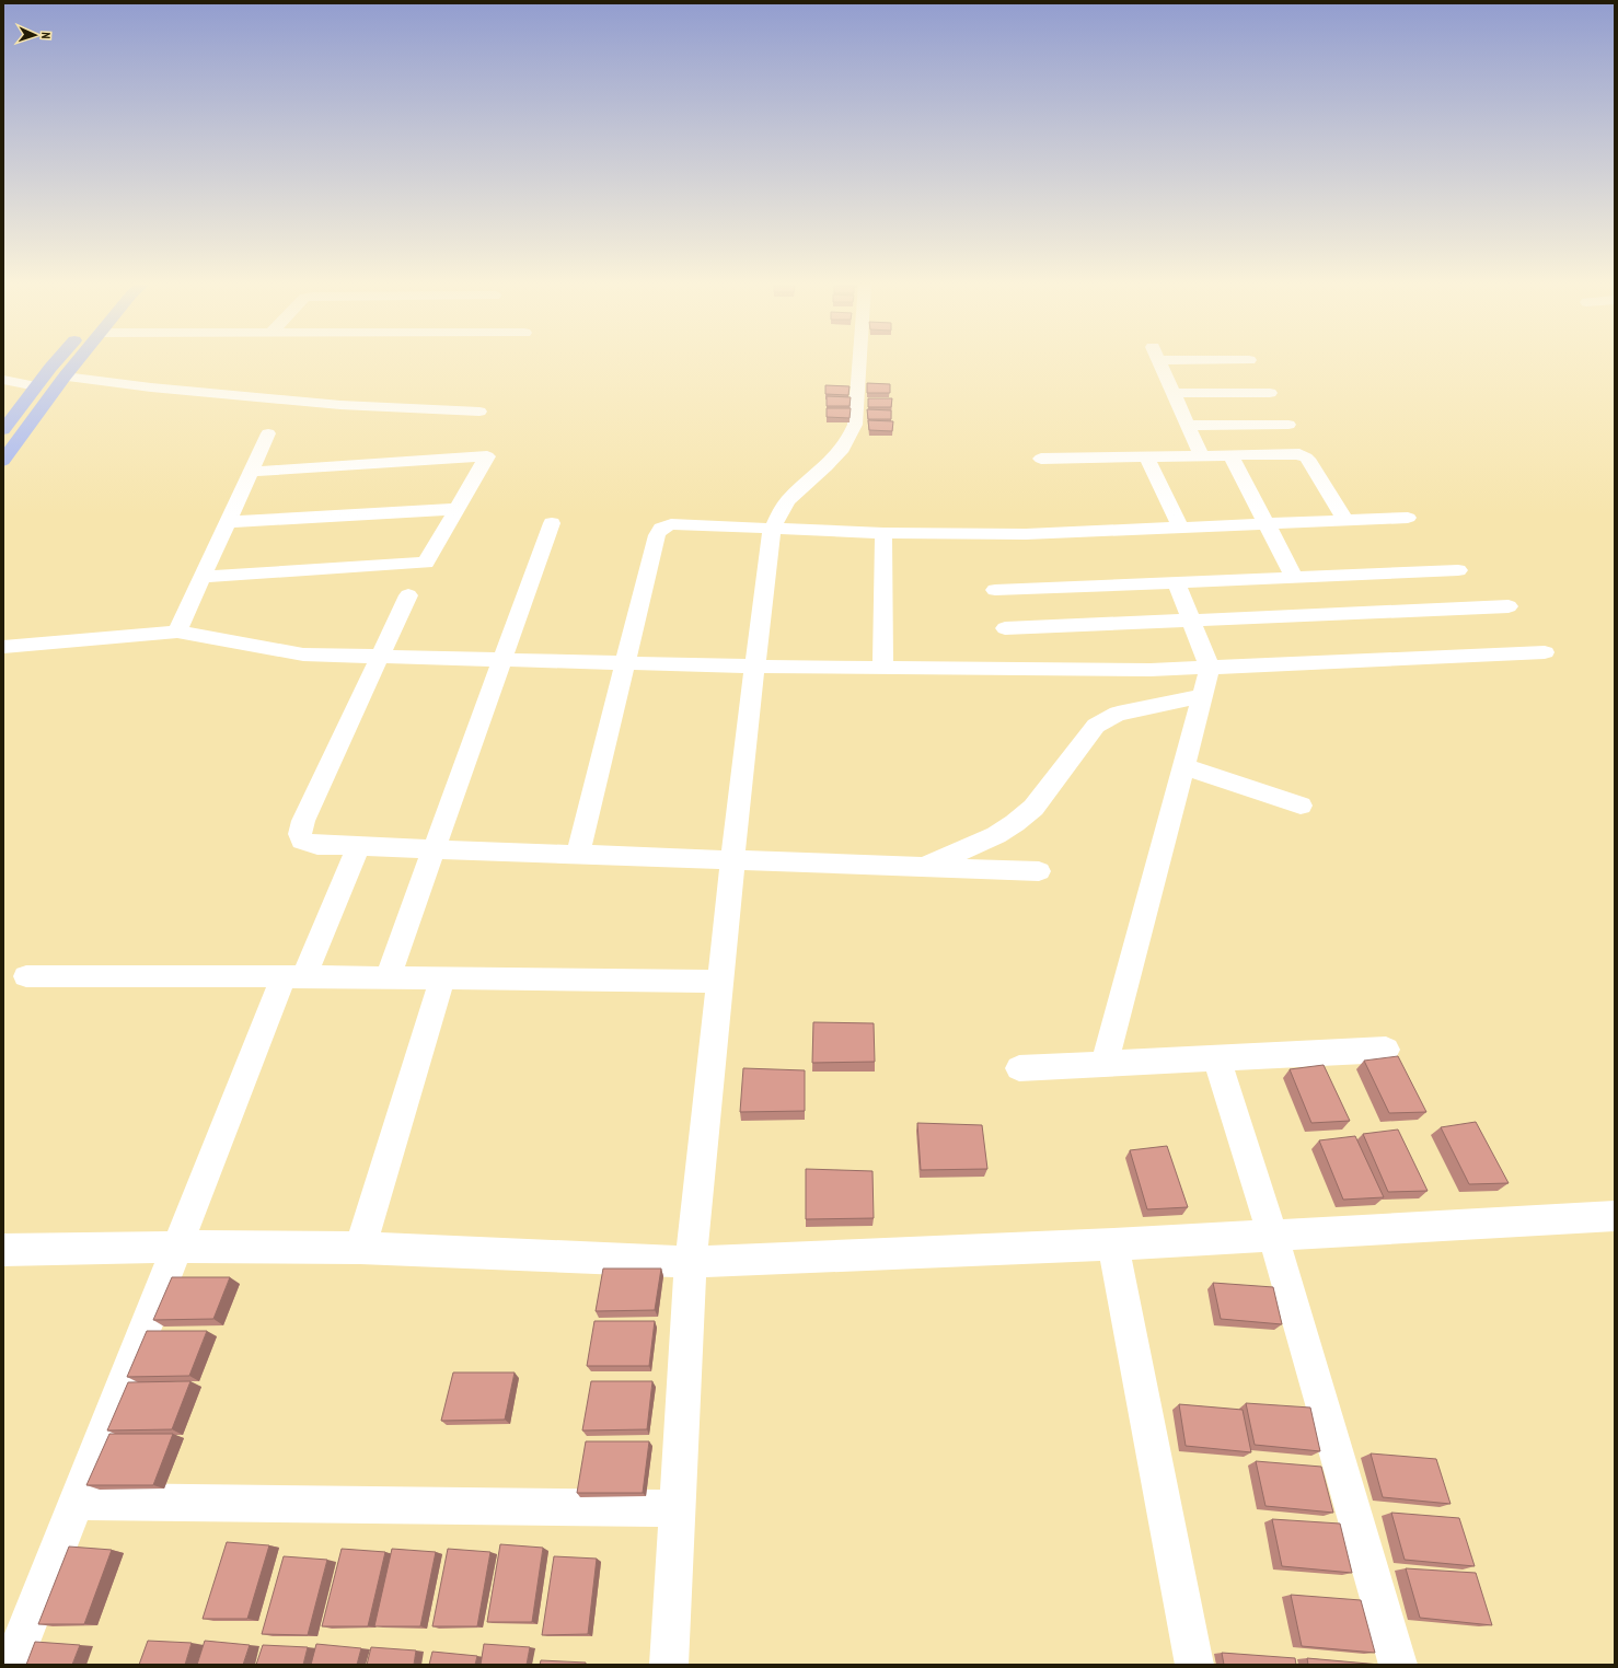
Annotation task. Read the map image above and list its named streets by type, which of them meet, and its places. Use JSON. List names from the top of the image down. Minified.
{"north":"right"}
